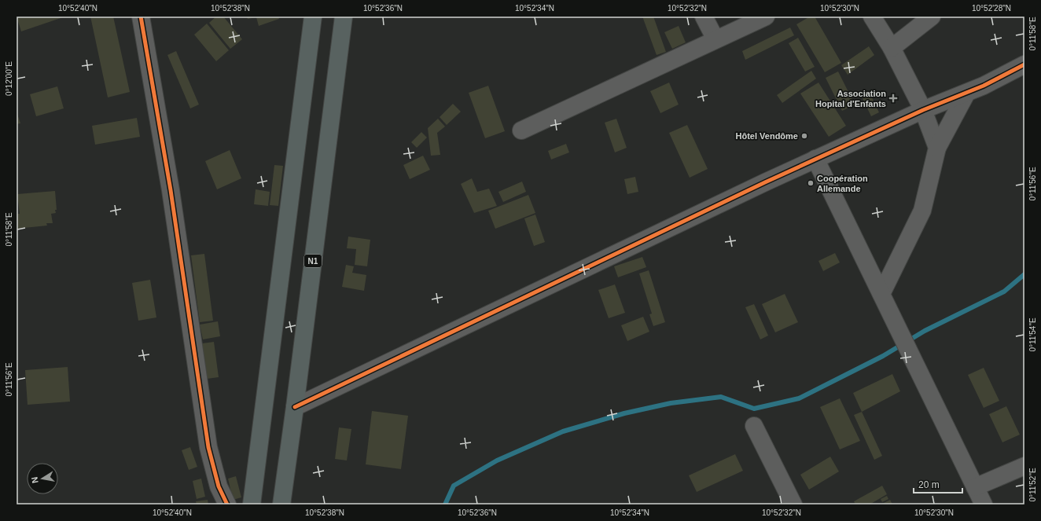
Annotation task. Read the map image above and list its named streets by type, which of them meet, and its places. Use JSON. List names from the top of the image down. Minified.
{"streets":{"highway":["N1"]},"places":{"health":["Association Hopital d'Enfants"],"other":["Hôtel Vendôme","Coopération Allemande"]},"scale_bar":"20 m","north":"left","coordinates":["10°52'40\"N","10°52'38\"N","10°52'36\"N","10°52'34\"N","10°52'32\"N","10°52'30\"N","10°52'28\"N","0°11'58\"E","0°12'00\"E","0°11'56\"E","0°11'54\"E","0°11'52\"E"]}
